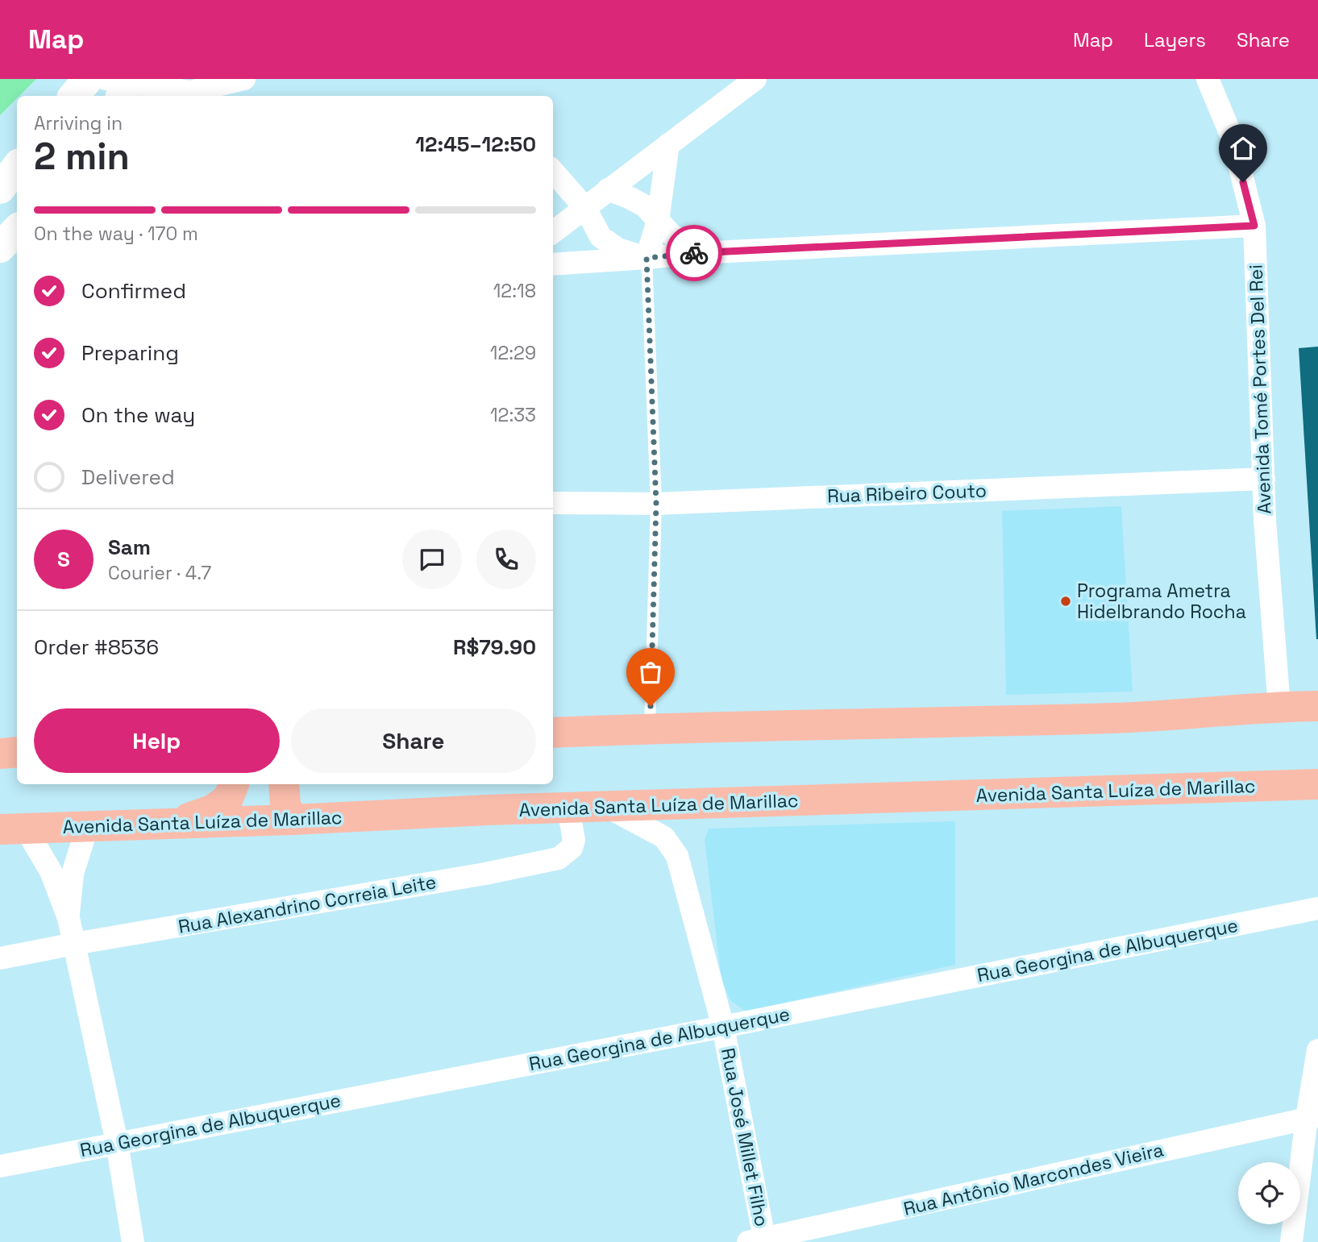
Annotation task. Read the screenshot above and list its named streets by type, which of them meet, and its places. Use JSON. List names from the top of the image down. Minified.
{"streets":{"main road":["Avenida Santa Luíza de Marillac"],"street":["Avenida Tomé Portes Del Rei","Rua Ribeiro Couto","Rua Alexandrino Correia Leite","Rua Georgina de Albuquerque","Rua José Millet Filho","Rua Antônio Marcondes Vieira"]},"crossings":[["Avenida Tomé Portes Del Rei","Rua Ribeiro Couto"],["Avenida Santa Luíza de Marillac","Rua Alexandrino Correia Leite"],["Avenida Santa Luíza de Marillac","Rua José Millet Filho"],["Rua Georgina de Albuquerque","Rua José Millet Filho"],["Rua José Millet Filho","Rua Antônio Marcondes Vieira"]],"places":["Programa Ametra Hidelbrando Rocha"],"page":{"header":"Map","nav":["Map","Layers","Share"],"heading":["2 min","Arriving in","12:45–12:50"],"panel":["Sam","Courier · 4.7","Order #8536","R$79.90"],"bar":"On the way · 170 m","list":[["Confirmed","12:18"],["Preparing","12:29"],["On the way","12:33"],"Delivered"],"round":"S","buttons":["Help","Share"]}}
